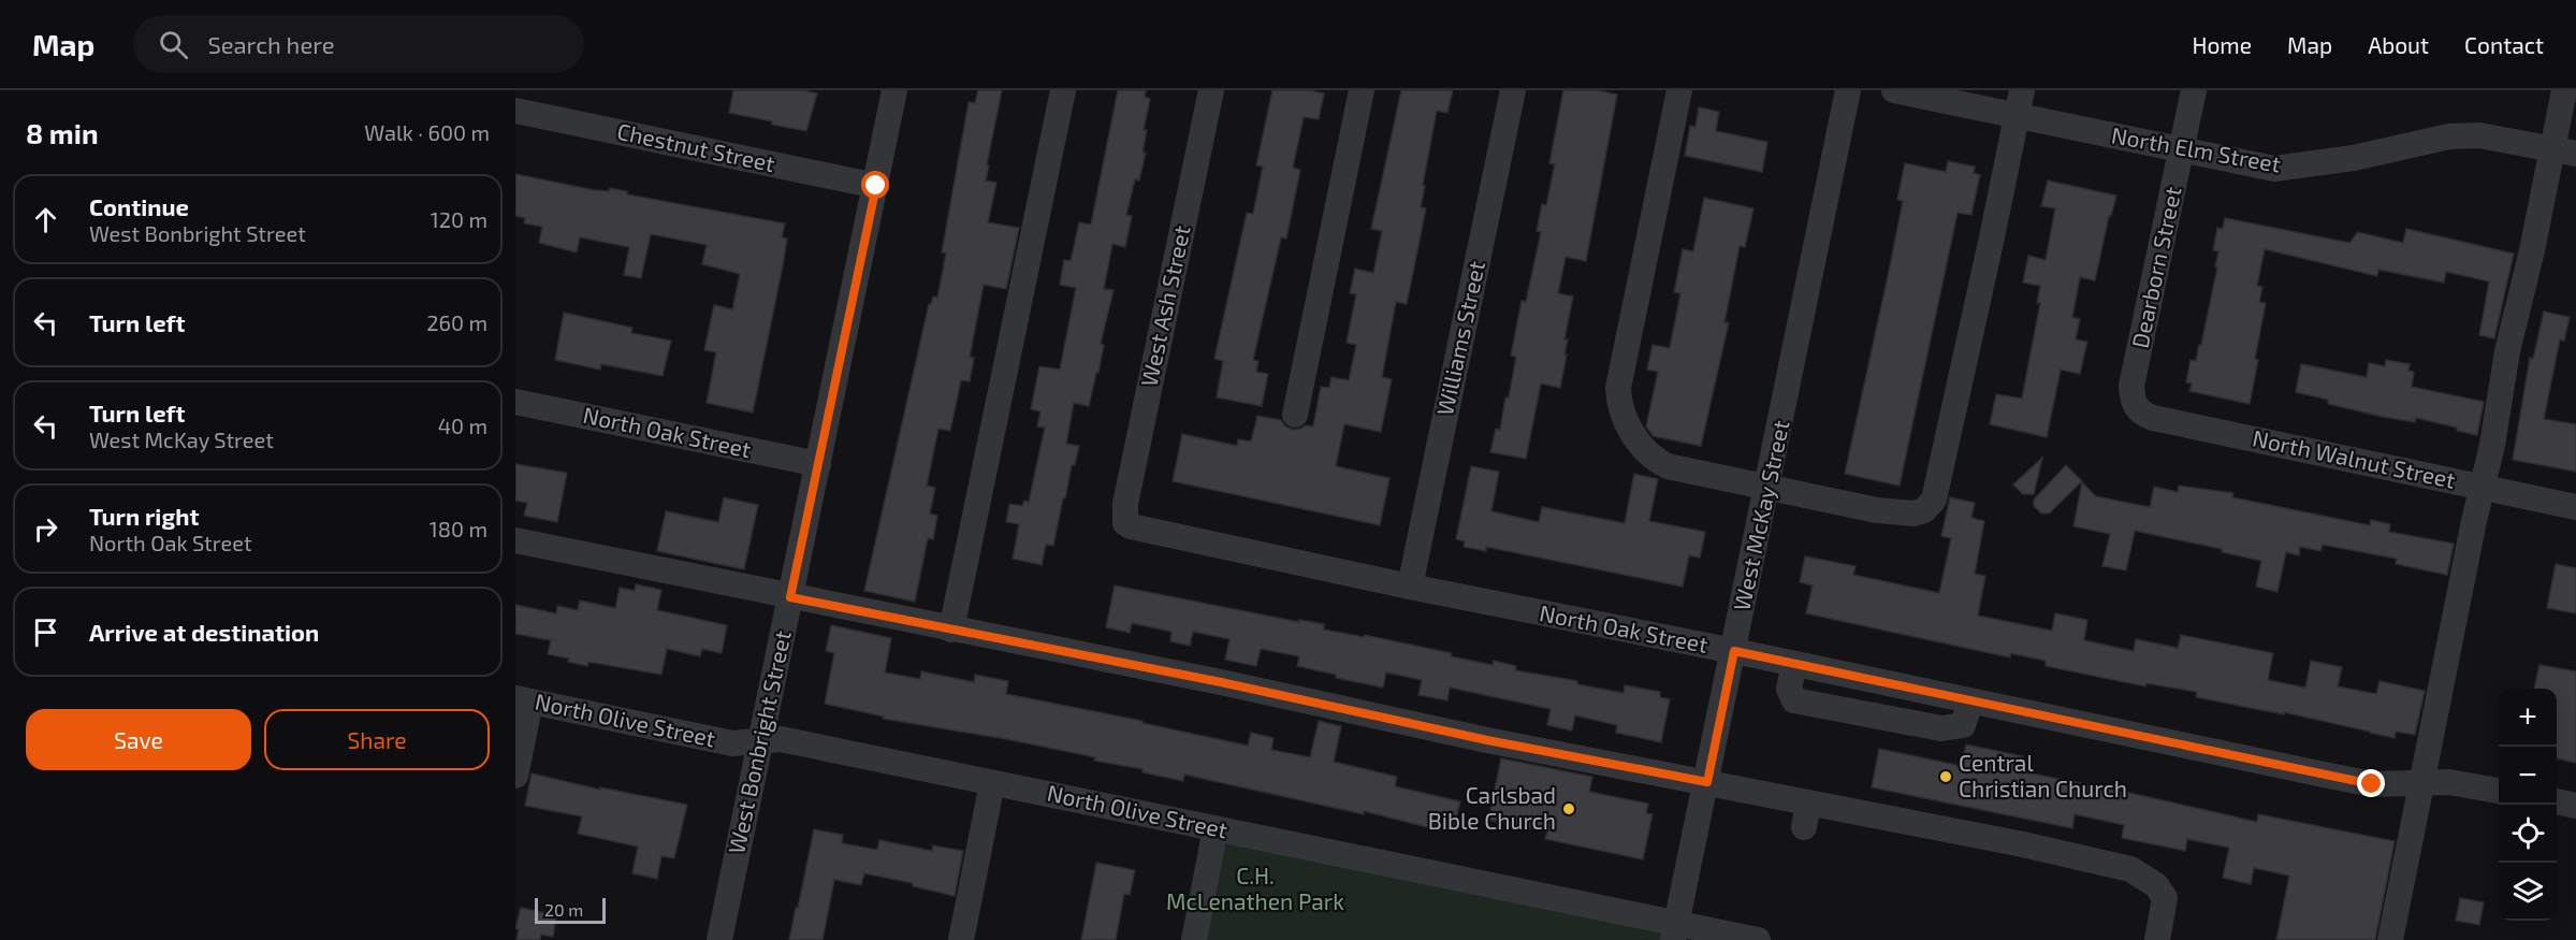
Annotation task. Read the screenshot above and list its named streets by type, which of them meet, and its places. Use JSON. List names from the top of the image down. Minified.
{"streets":{"street":["Chestnut Street","North Elm Street","Dearborn Street","West Ash Street","Williams Street","North Oak Street","North Walnut Street","West McKay Street","North Olive Street","West Bonbright Street"]},"crossings":[["Chestnut Street","West Bonbright Street"],["North Elm Street","Dearborn Street"],["Dearborn Street","North Walnut Street"],["West Ash Street","North Oak Street"],["Williams Street","North Oak Street"],["North Oak Street","West McKay Street"],["North Oak Street","West Bonbright Street"],["West McKay Street","North Olive Street"],["North Olive Street","West Bonbright Street"]],"parks":["C.H. McLenathen Park"],"places":["Central Christian Church","Carlsbad Bible Church"],"scale_bar":"20 m","page":{"header":"Map","search":"Search here","nav":["Home","Map","About","Contact"],"heading":["8 min","Walk · 600 m"],"list":[["Continue","West Bonbright Street","120 m"],["Turn left","260 m"],["Turn left","West McKay Street","40 m"],["Turn right","North Oak Street","180 m"],"Arrive at destination"],"map_buttons":["+","−"],"buttons":["Save","Share"],"scale":"20 m"}}
